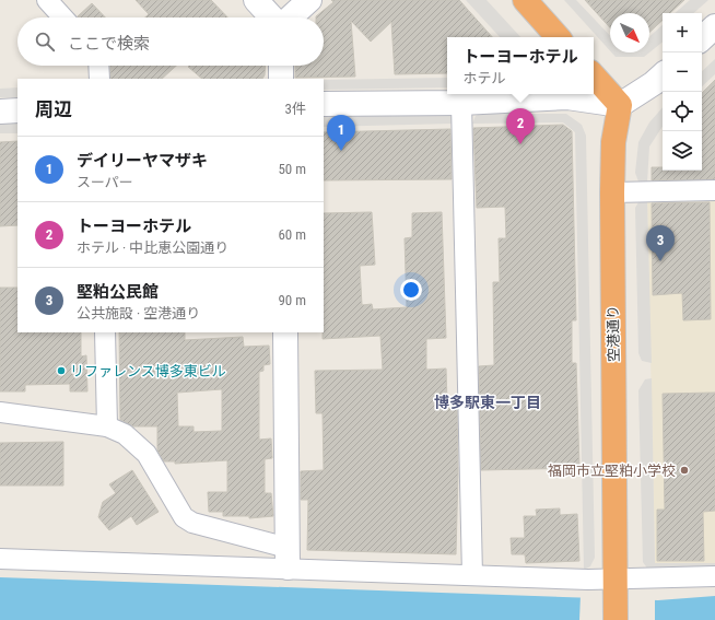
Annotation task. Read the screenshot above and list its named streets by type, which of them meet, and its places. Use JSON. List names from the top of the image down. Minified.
{"streets":{"highway":["空港通り"]},"districts":["博多駅東一丁目"],"places":["リファレンス博多東ビル","福岡市立堅粕小学校"],"north":"bottom right","page":{"map_buttons":["+","−"],"search":"ここで検索","popup":["トーヨーホテル","ホテル"],"heading":["周辺","3件"],"pins":["2","1","3"],"list":[{"mark":"1","name":"デイリーヤマザキ","note":"スーパー","value":"50 m"},{"mark":"2","name":"トーヨーホテル","note":"ホテル · 中比恵公園通り","value":"60 m"},{"mark":"3","name":"堅粕公民館","note":"公共施設 · 空港通り","value":"90 m"}]}}
